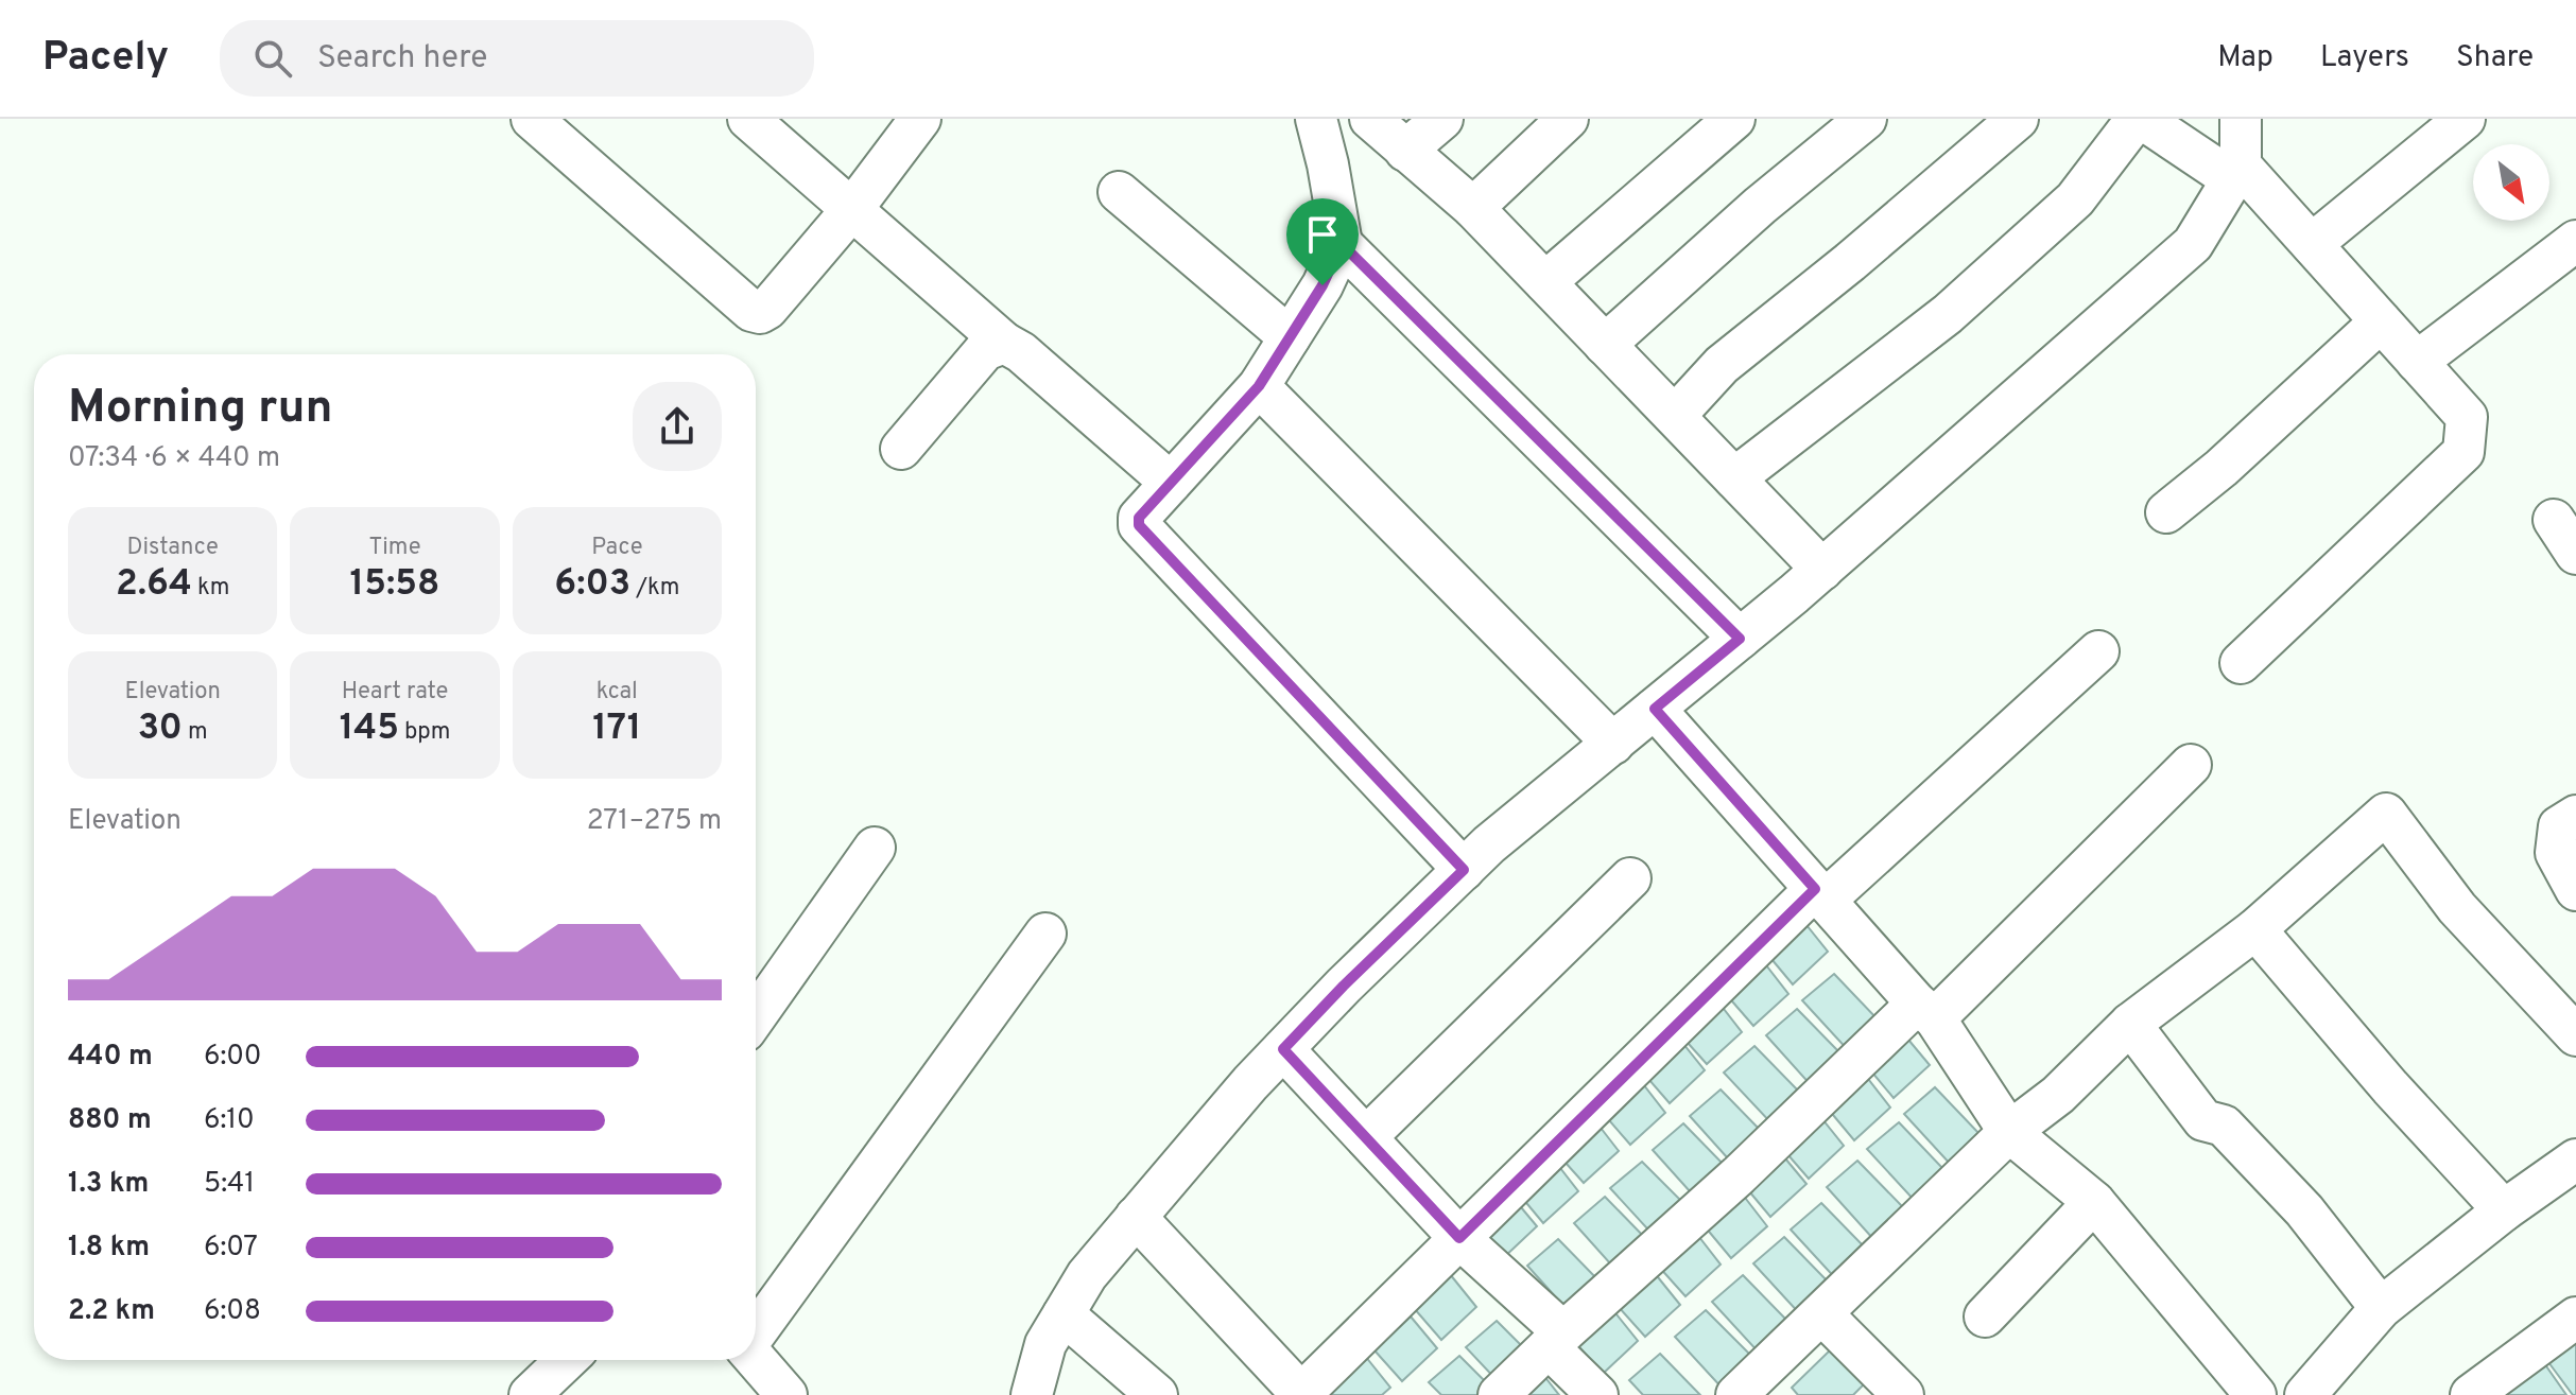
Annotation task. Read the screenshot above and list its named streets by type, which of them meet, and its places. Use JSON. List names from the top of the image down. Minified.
{"north":"bottom right","page":{"header":"Pacely","search":"Search here","nav":["Map","Layers","Share"],"heading":["Morning run","07:34 · 6 × 440 m"],"stats":[["Distance","2.64 km"],["Time","15:58"],["Pace","6:03 /km"],["Elevation","30 m"],["Heart rate","145 bpm"],["kcal","171"]],"chart":["Elevation","271–275 m"],"list":[{"name":"440 m","note":"6:00"},{"name":"880 m","note":"6:10"},{"name":"1.3 km","note":"5:41"},{"name":"1.8 km","note":"6:07"},{"name":"2.2 km","note":"6:08"}]}}
